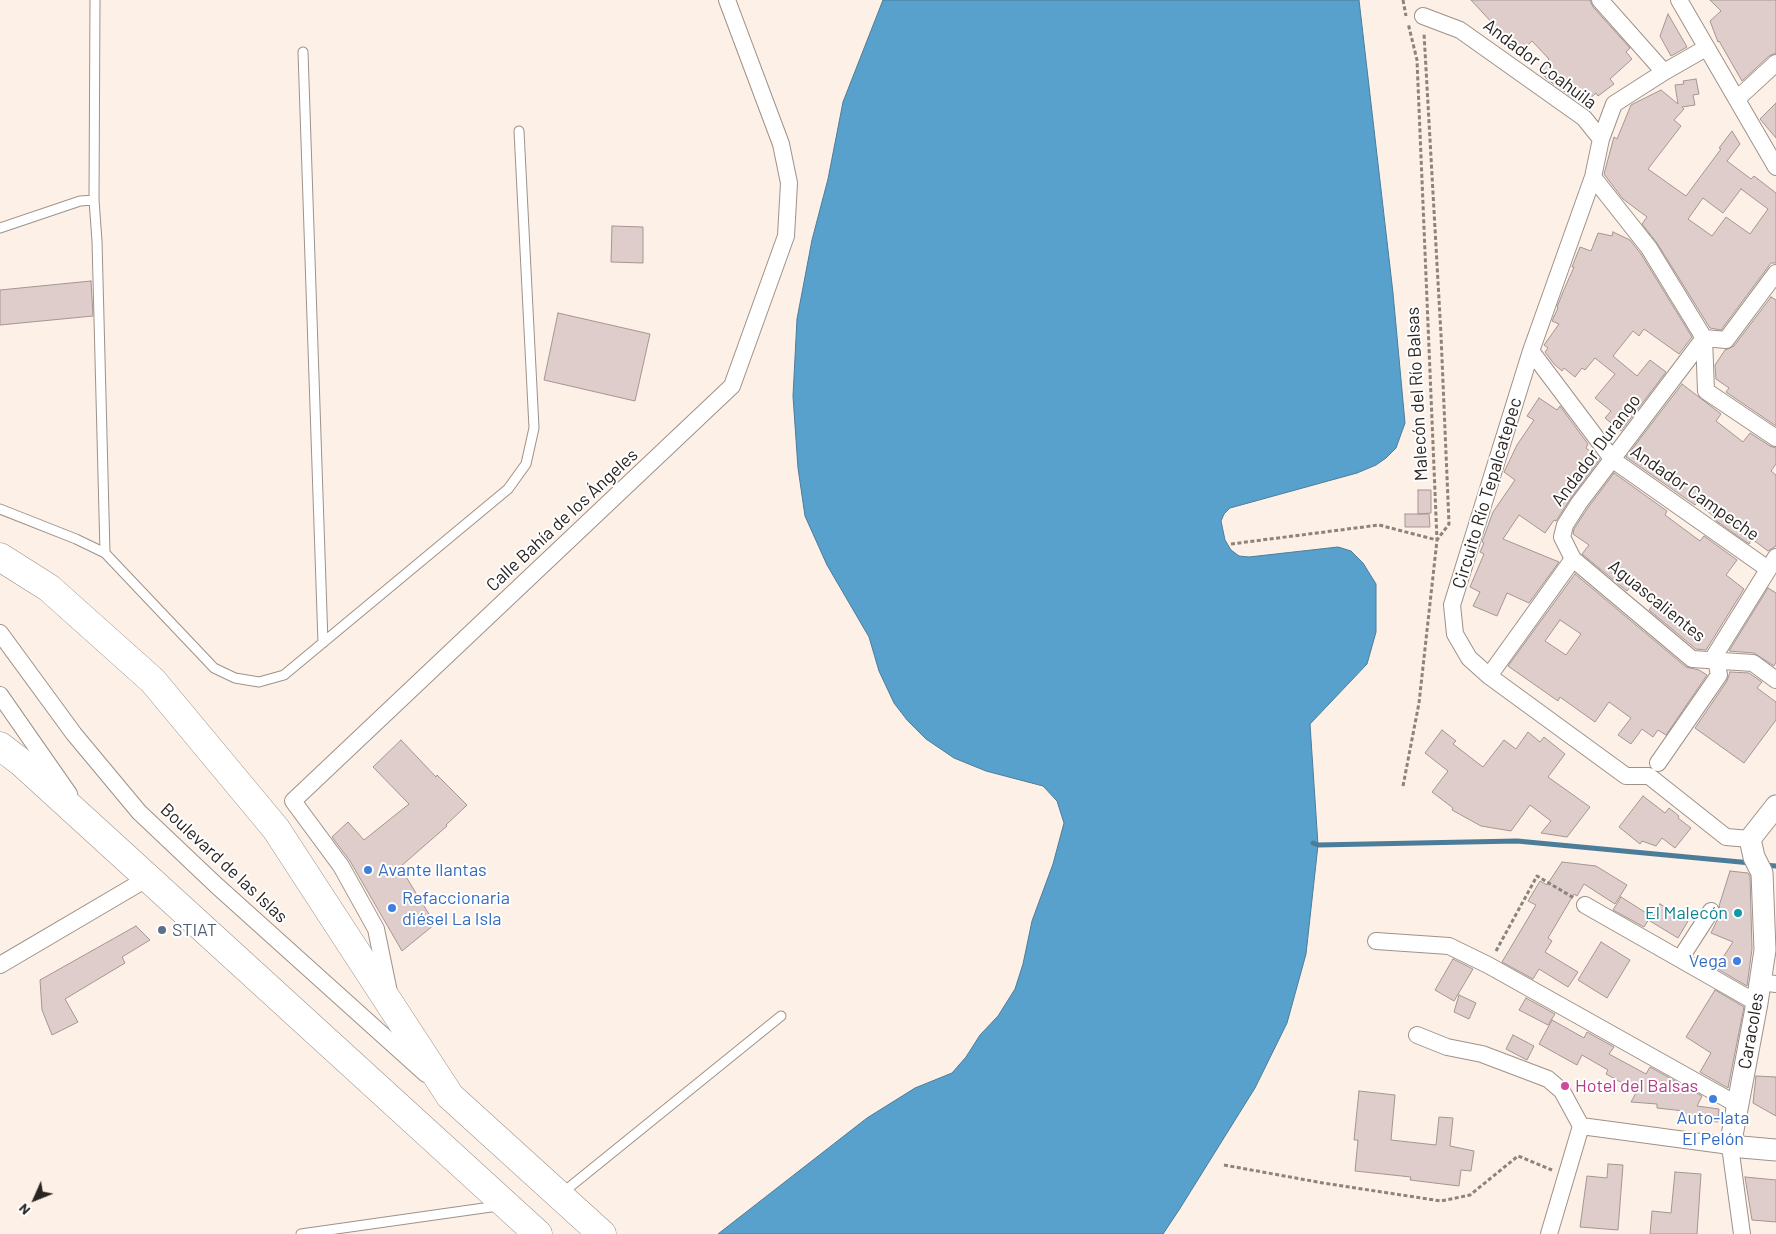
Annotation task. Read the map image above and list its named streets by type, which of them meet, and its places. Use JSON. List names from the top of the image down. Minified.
{"streets":{"street":["Andador Coahuila","Andador Durango","Circuito Río Tepalcatepec","Andador Campeche","Calle Bahía de los Ángeles","Aguascalientes","Boulevard de las Islas","Caracoles"],"path":["Malecón del Río Balsas"]},"crossings":[["Andador Coahuila","Circuito Río Tepalcatepec"],["Andador Durango","Andador Campeche"],["Andador Durango","Aguascalientes"],["Circuito Río Tepalcatepec","Andador Campeche"],["Circuito Río Tepalcatepec","Caracoles"]],"places":["Avante llantas","Refaccionaria diésel La Isla","El Malecón","STIAT","Vega","Hotel del Balsas","Auto-lata El Pelón"],"north":"bottom left"}
